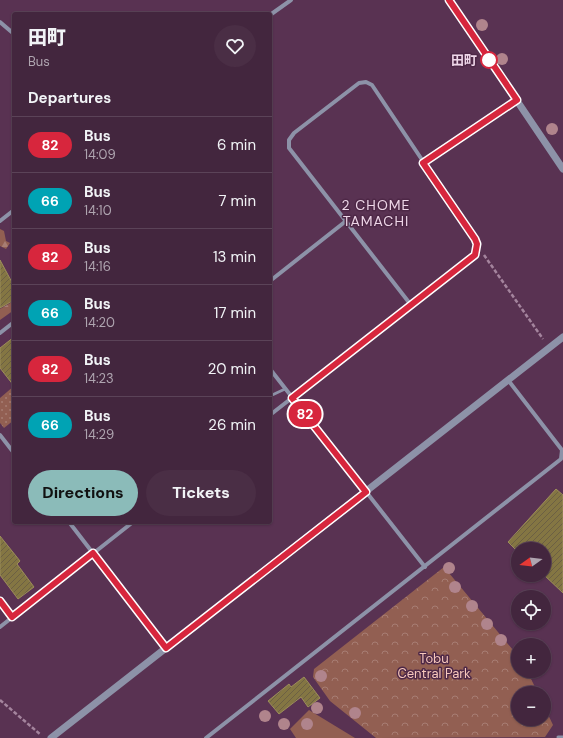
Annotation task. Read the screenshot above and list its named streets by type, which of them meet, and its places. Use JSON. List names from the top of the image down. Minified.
{"districts":["2 CHOME TAMACHI"],"parks":["Tobu Central Park"],"places":["田町"],"lines":["bus line 82"],"north":"left","page":{"on_map":"82","heading":[["田町","Bus"],"Departures"],"list":[{"mark":"82","name":"Bus","note":"14:09","value":"6 min"},{"mark":"66","name":"Bus","note":"14:10","value":"7 min"},{"mark":"82","name":"Bus","note":"14:16","value":"13 min"},{"mark":"66","name":"Bus","note":"14:20","value":"17 min"},{"mark":"82","name":"Bus","note":"14:23","value":"20 min"},{"mark":"66","name":"Bus","note":"14:29","value":"26 min"}],"buttons":["Directions","Tickets"],"map_buttons":["+","−"]}}
